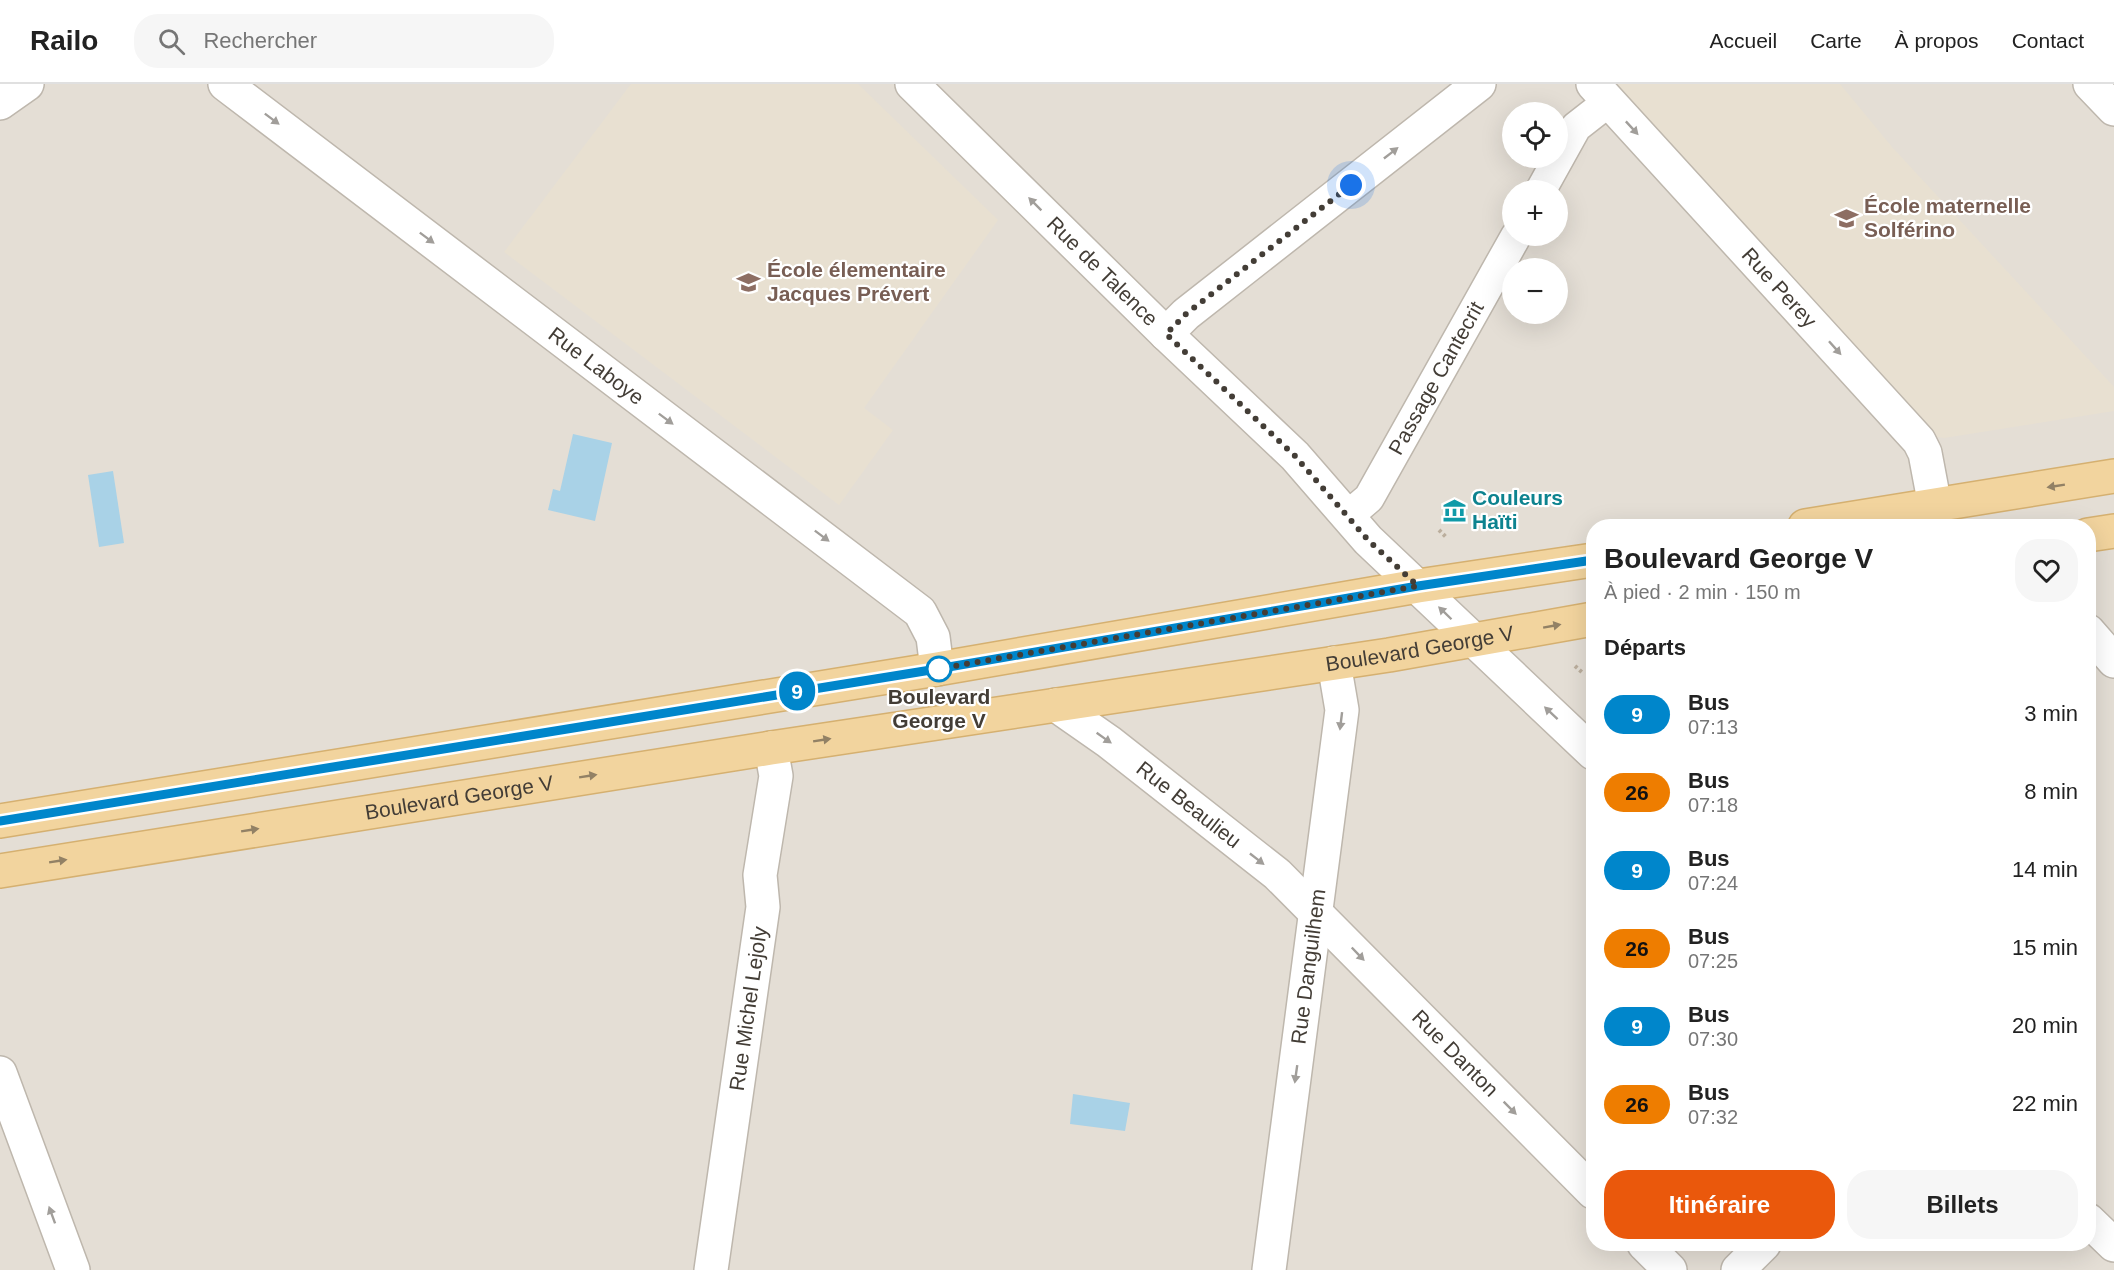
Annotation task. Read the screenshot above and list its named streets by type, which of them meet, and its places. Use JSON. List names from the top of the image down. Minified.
{"streets":{"main road":["Boulevard George V"],"street":["Rue de Talence","Rue Perey","Rue Laboye","Passage Cantecrit","Rue Beaulieu","Rue Danguilhem","Rue Michel Lejoly","Rue Danton"]},"crossings":[["Rue de Talence","Passage Cantecrit"],["Rue de Talence","Boulevard George V"],["Boulevard George V","Rue Beaulieu"],["Boulevard George V","Rue Danguilhem"],["Boulevard George V","Rue Michel Lejoly"],["Rue Beaulieu","Rue Danguilhem"],["Rue Beaulieu","Rue Danton"],["Rue Danguilhem","Rue Danton"]],"one_way":["Rue de Talence","Rue Perey","Rue Laboye","Rue Beaulieu","Rue Danguilhem","Rue Danton"],"places":{"school or university":["École maternelle Solférino","École élementaire Jacques Prévert"],"museum":["Couleurs Haïti"],"other":["Boulevard George V"]},"lines":["bus line 9"],"page":{"header":"Railo","search":"Rechercher","nav":["Accueil","Carte","À propos","Contact"],"on_map":"9","map_buttons":["+","−"],"heading":[["Boulevard George V","À pied · 2 min · 150 m"],"Départs"],"list":[{"mark":"9","name":"Bus","note":"07:13","value":"3 min"},{"mark":"26","name":"Bus","note":"07:18","value":"8 min"},{"mark":"9","name":"Bus","note":"07:24","value":"14 min"},{"mark":"26","name":"Bus","note":"07:25","value":"15 min"},{"mark":"9","name":"Bus","note":"07:30","value":"20 min"},{"mark":"26","name":"Bus","note":"07:32","value":"22 min"}],"buttons":["Itinéraire","Billets"]}}
